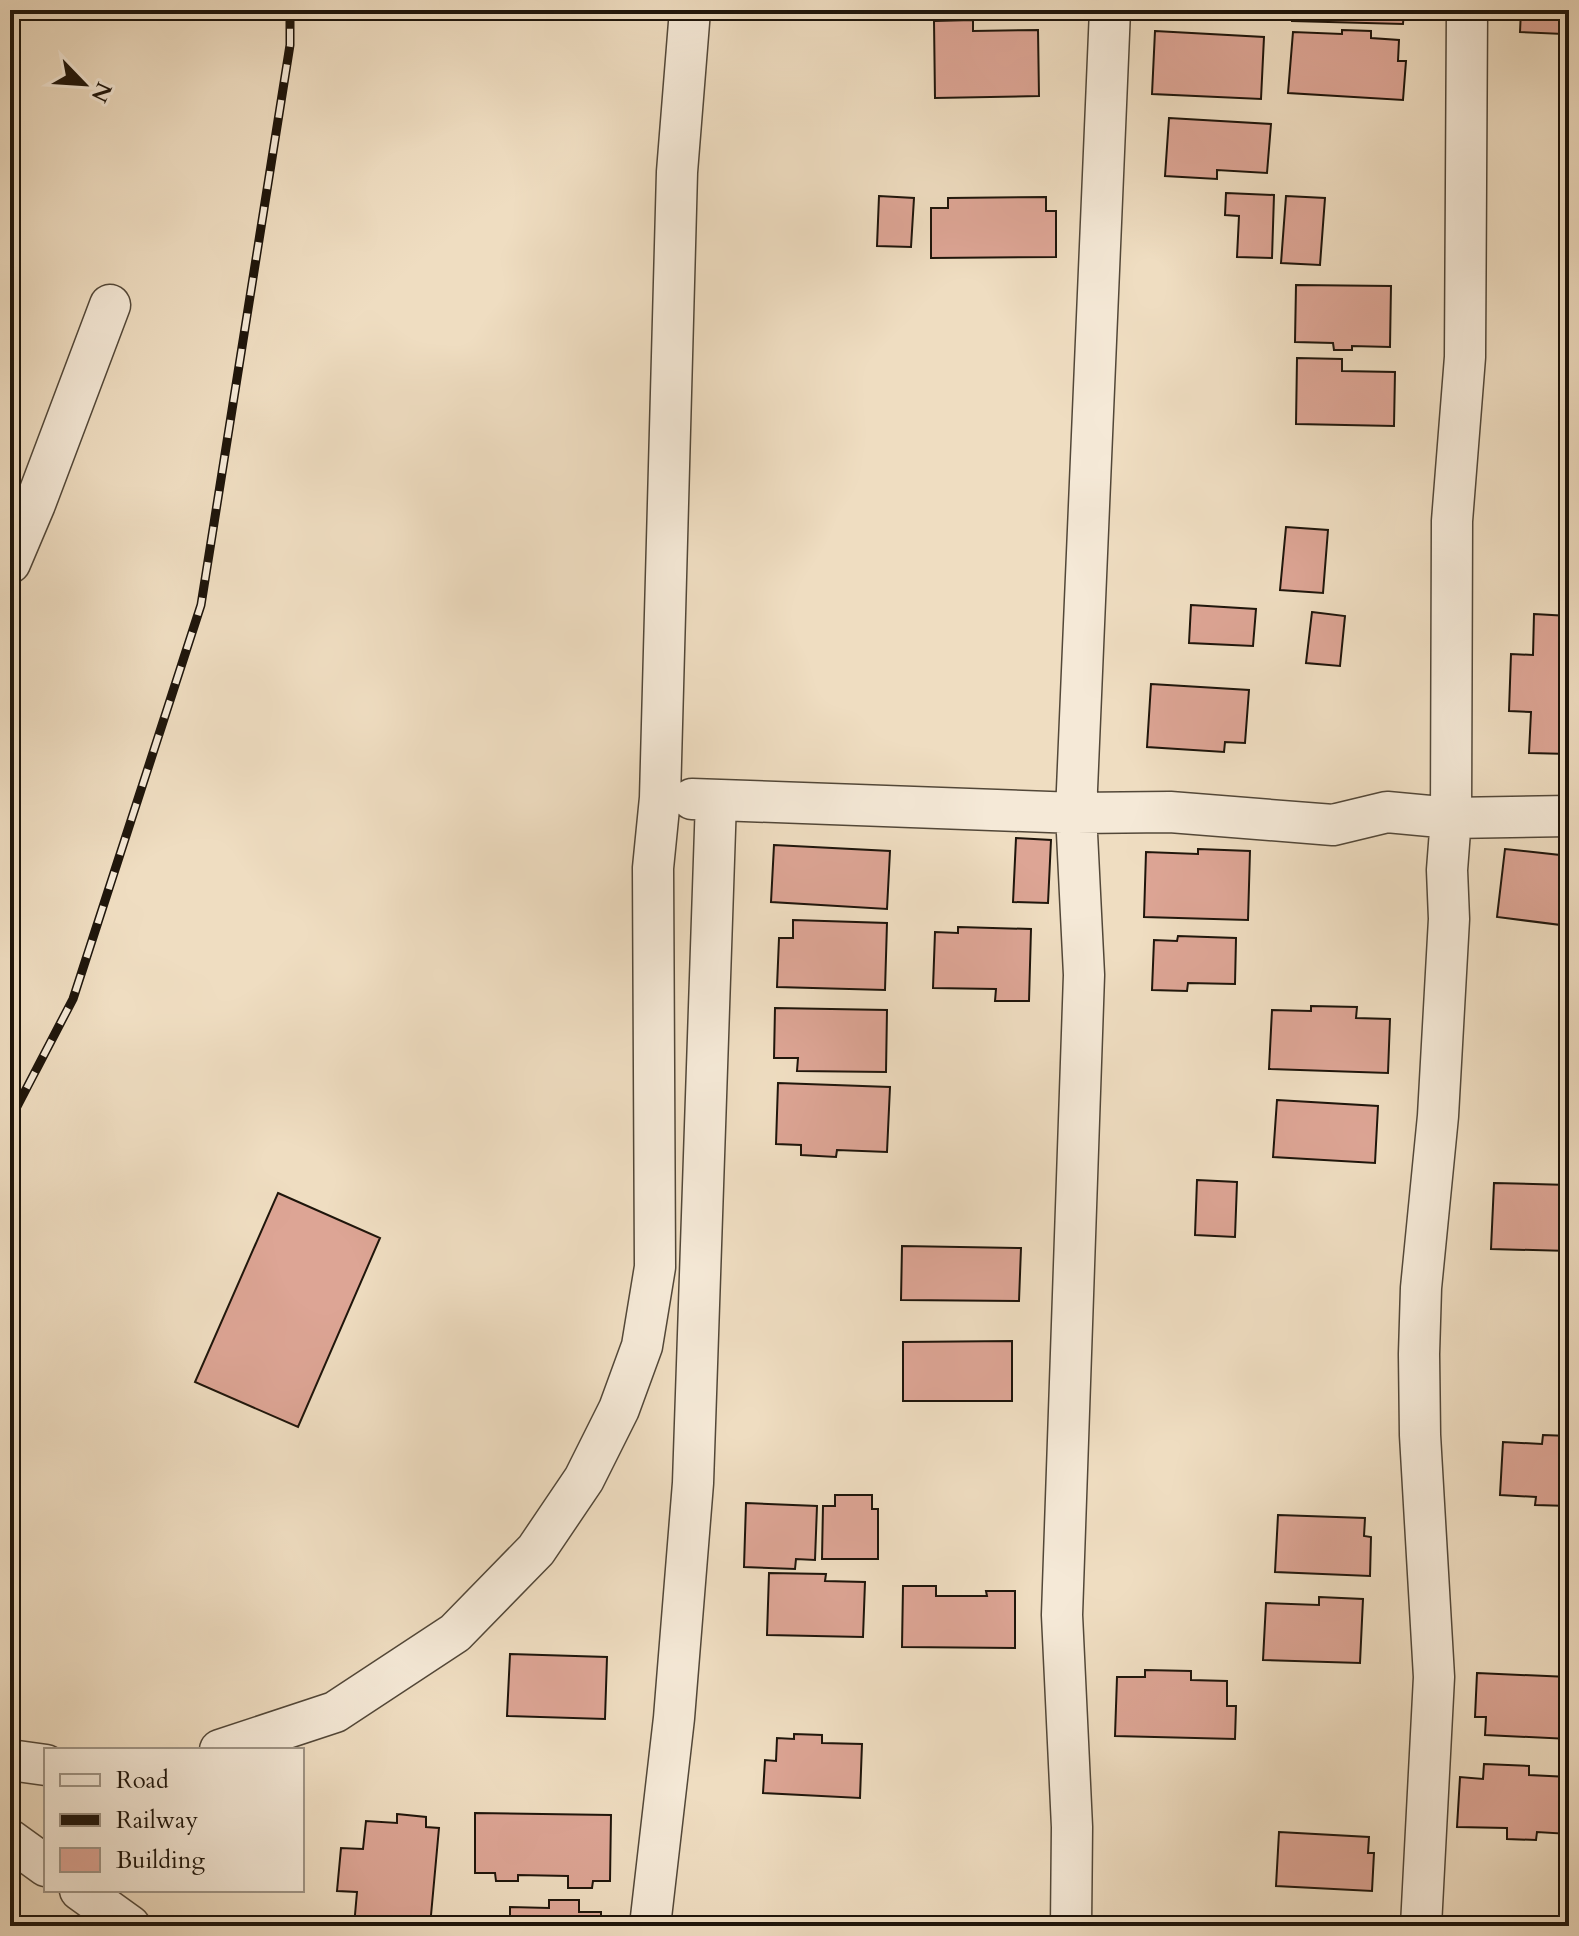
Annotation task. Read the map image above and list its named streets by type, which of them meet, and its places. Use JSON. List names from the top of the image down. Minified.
{"legend":["Road","Railway","Building"],"north":"bottom right"}
